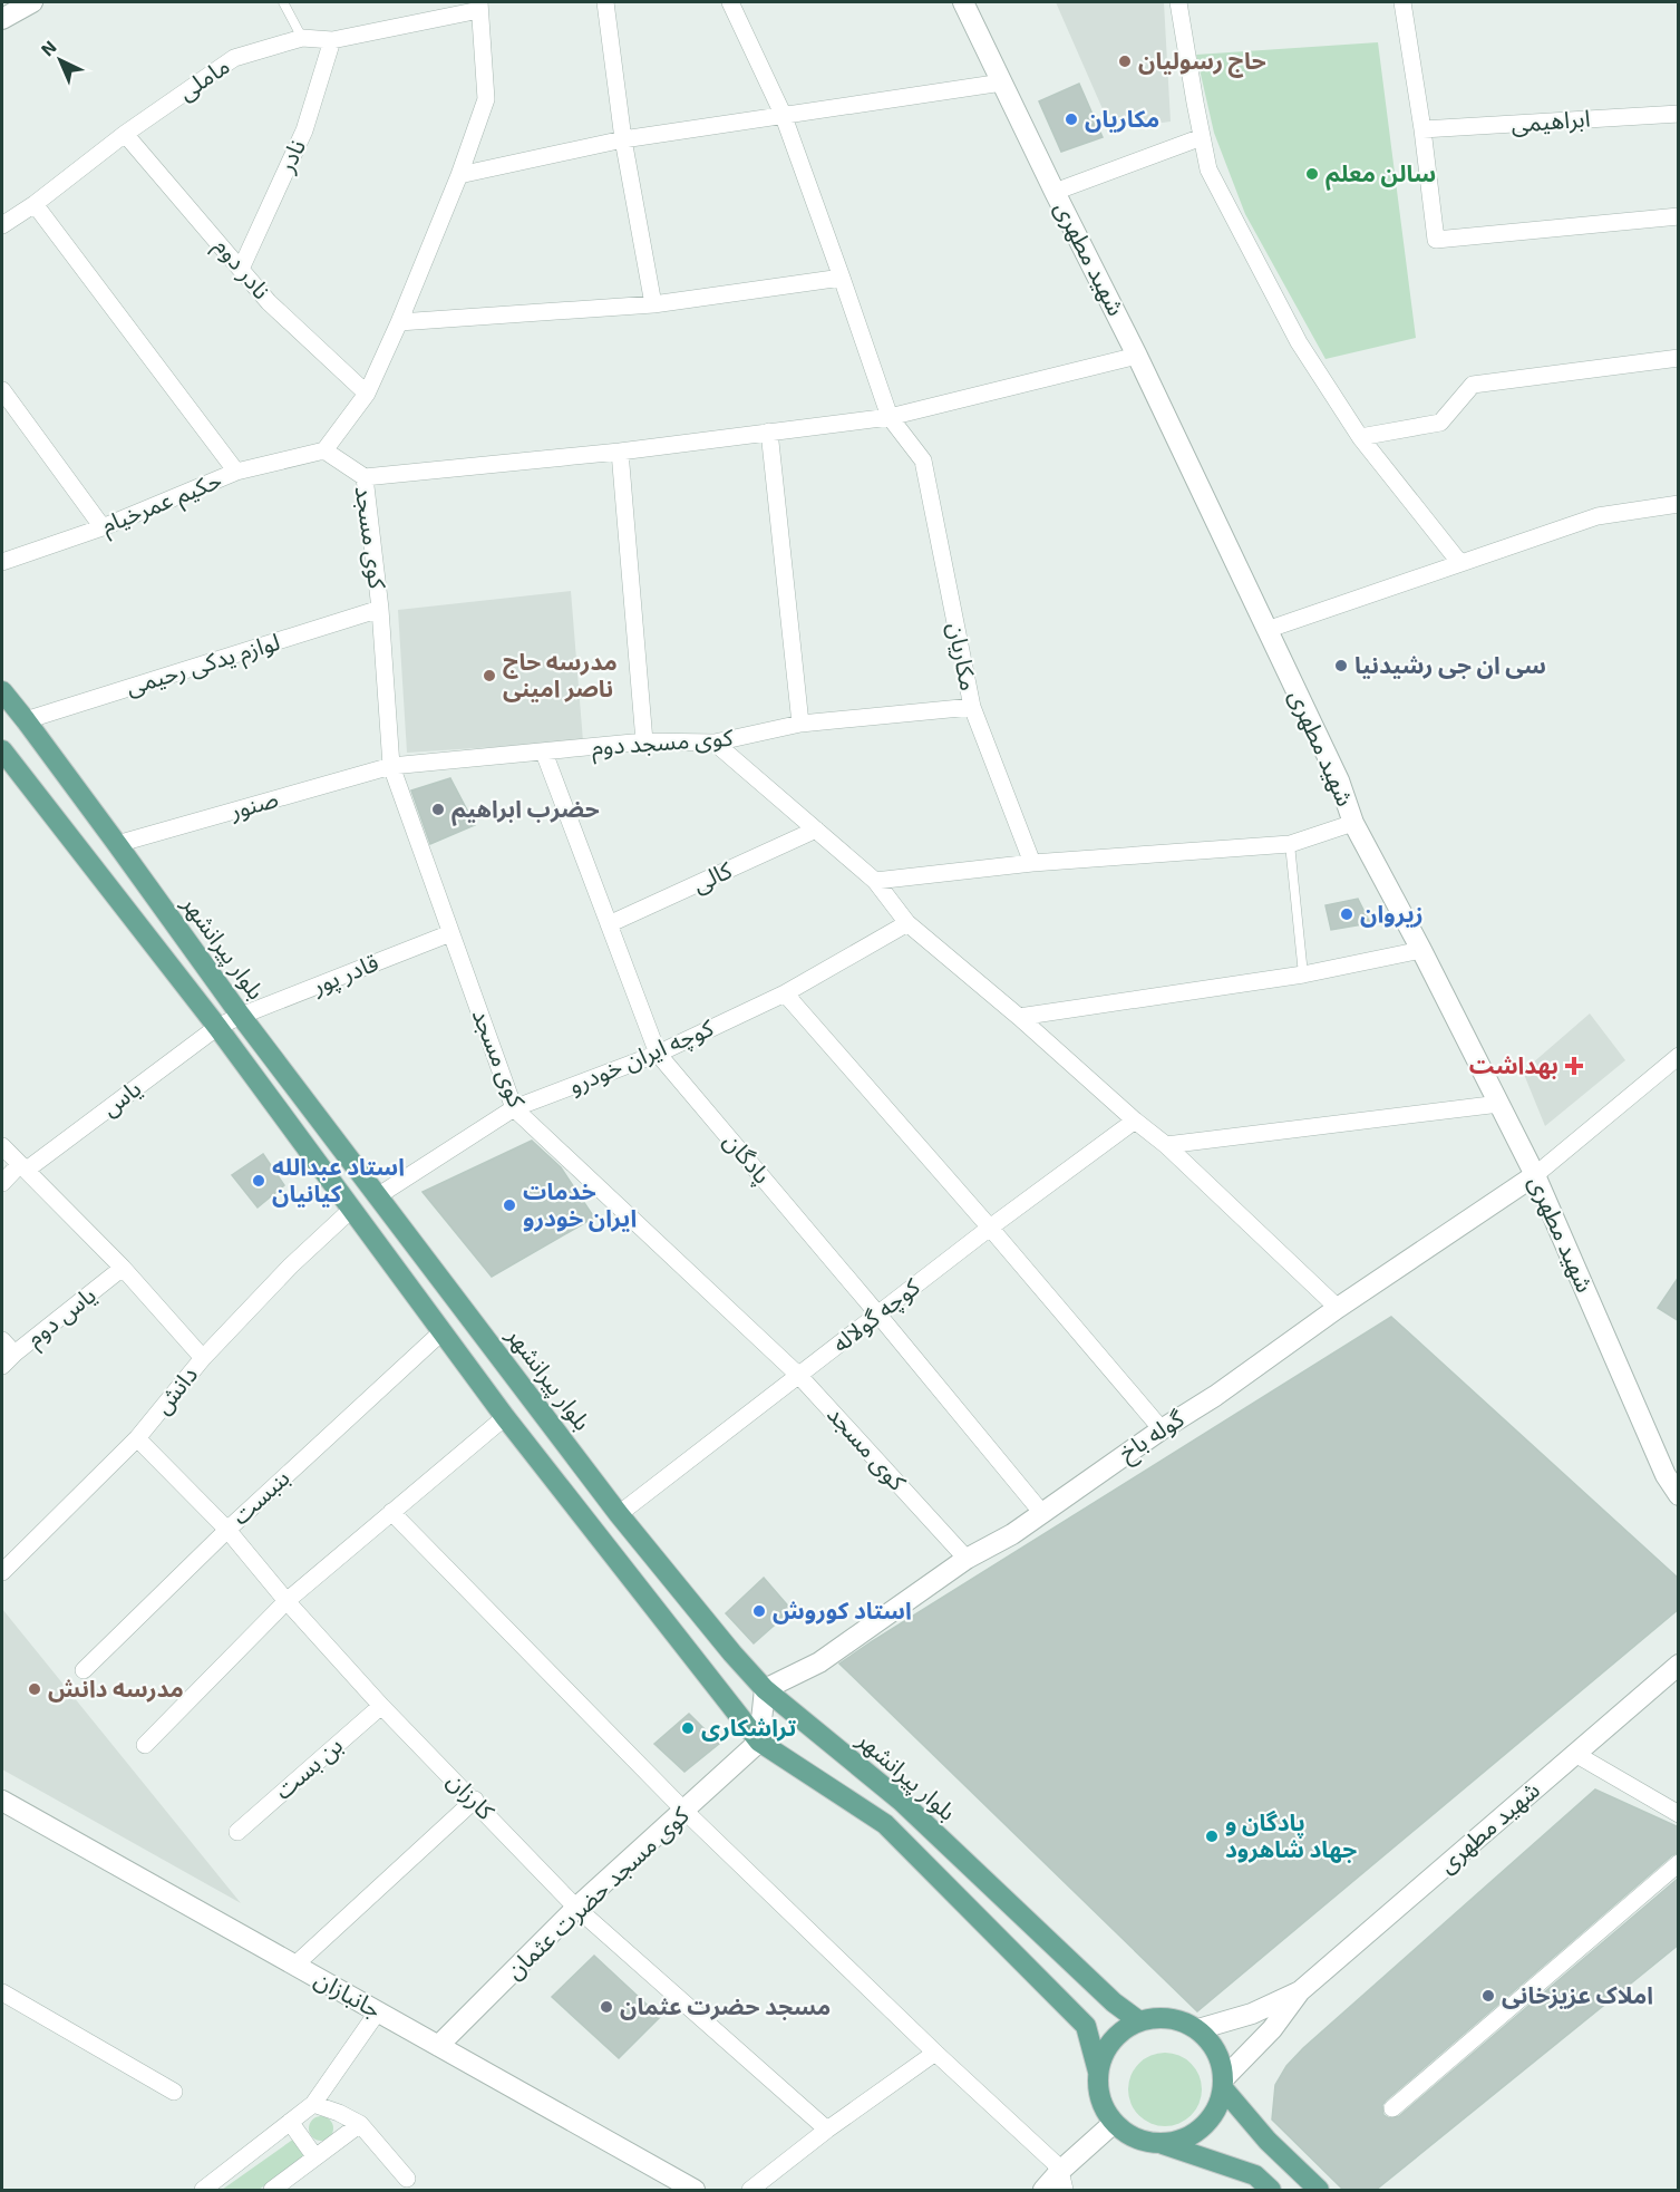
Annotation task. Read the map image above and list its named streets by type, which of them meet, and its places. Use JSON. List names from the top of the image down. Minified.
{"streets":{"main road":["بلوار پیرانشهر"],"street":["ماملی","ابراهیمی","نادر","شهید مطهری","نادر دوم","حکیم عمرخیام","کوی مسجد","مکاریان","لوازم یدکی رحیمی","کوی مسجد دوم","صنور","کالی","قادر پور","کوچه ایران خودرو","یاس","پادگان","کوچه گولاله","یاس دوم","دانش","گوله باخ","بنبست","بن بست","کارزان","کوی مسجد حضرت عثمان","جانبازان"]},"crossings":[["ماملی","نادر"],["ماملی","نادر دوم"],["نادر","نادر دوم"],["شهید مطهری","گوله باخ"],["حکیم عمرخیام","کوی مسجد"],["کوی مسجد","لوازم یدکی رحیمی"],["کوی مسجد","کوی مسجد دوم"],["کوی مسجد","صنور"],["کوی مسجد","قادر پور"],["کوی مسجد","کوچه ایران خودرو"],["کوی مسجد","کوچه گولاله"],["کوی مسجد","گوله باخ"],["مکاریان","کوی مسجد دوم"],["لوازم یدکی رحیمی","بلوار پیرانشهر"],["کوی مسجد دوم","صنور"],["کوی مسجد دوم","پادگان"],["صنور","بلوار پیرانشهر"],["کالی","پادگان"],["بلوار پیرانشهر","قادر پور"],["بلوار پیرانشهر","کوچه ایران خودرو"],["بلوار پیرانشهر","کوچه گولاله"],["بلوار پیرانشهر","گوله باخ"],["قادر پور","یاس"],["کوچه ایران خودرو","پادگان"],["پادگان","کوچه گولاله"],["پادگان","گوله باخ"],["دانش","کارزان"],["بنبست","کارزان"],["بن بست","کارزان"],["کارزان","کوی مسجد حضرت عثمان"],["کوی مسجد حضرت عثمان","جانبازان"]],"places":{"other":["حاج رسولیان","مکاریان","سالن معلم","سی ان جی رشیدنیا","مدرسه حاج ناصر امینی","حضرب ابراهیم","زیروان","استاد عبدالله کیانیان","خدمات ایران خودرو","استاد کوروش","مدرسه دانش","تراشکاری","پادگان و جهاد شاهرود","املاک عزیزخانی","مسجد حضرت عثمان"],"health":["بهداشت"]},"north":"top left"}
